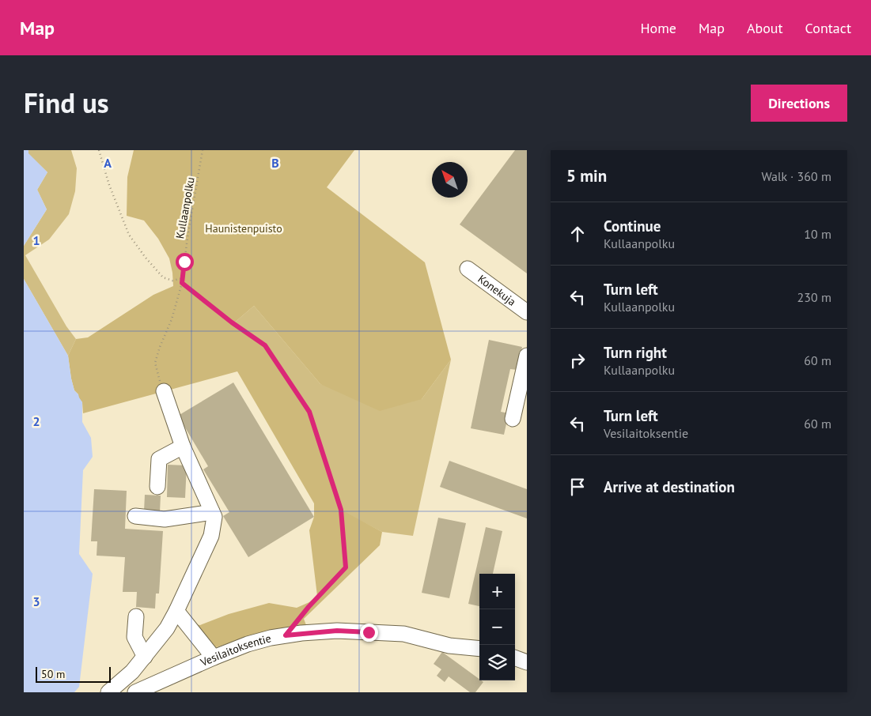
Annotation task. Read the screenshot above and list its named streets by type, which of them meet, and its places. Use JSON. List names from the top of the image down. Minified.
{"streets":{"street":["Konekuja","Vesilaitoksentie"],"path":["Kullaanpolku"]},"parks":["Haunistenpuisto"],"scale_bar":"50 m","north":"top left","page":{"header":"Map","nav":["Home","Map","About","Contact"],"title":"Find us","buttons":"Directions","heading":["5 min","Walk · 360 m"],"list":[["Continue","Kullaanpolku","10 m"],["Turn left","Kullaanpolku","230 m"],["Turn right","Kullaanpolku","60 m"],["Turn left","Vesilaitoksentie","60 m"],"Arrive at destination"],"map_buttons":["+","−"],"scale":"50 m"},"grid":{"columns":["A","B"],"rows":["1","2","3"]}}
